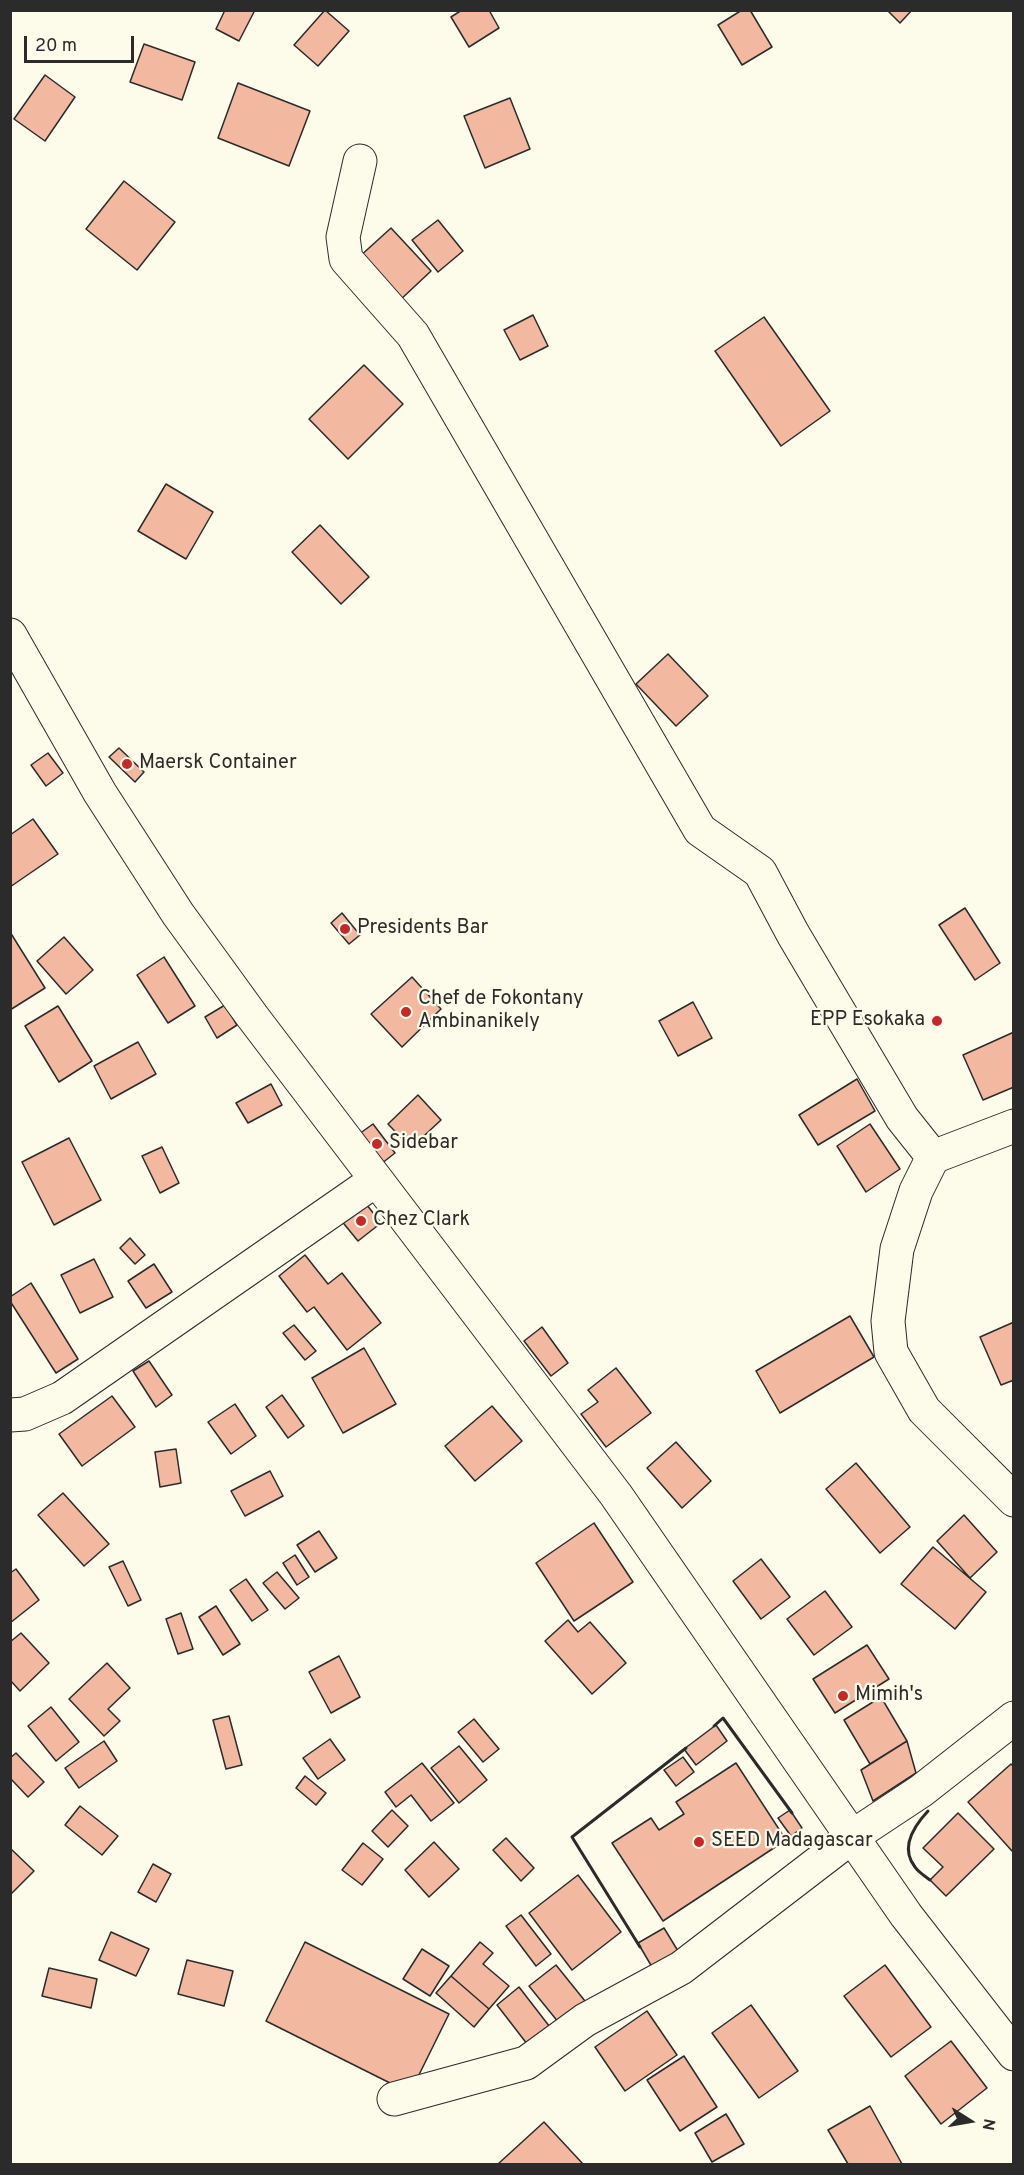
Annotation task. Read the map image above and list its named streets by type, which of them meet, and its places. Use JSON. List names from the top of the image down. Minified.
{"places":["Maersk Container","Presidents Bar","Chef de Fokontany Ambinanikely","EPP Esokaka","Sidebar","Chez Clark","Mimih's","SEED Madagascar"],"scale_bar":"20 m","north":"right"}
